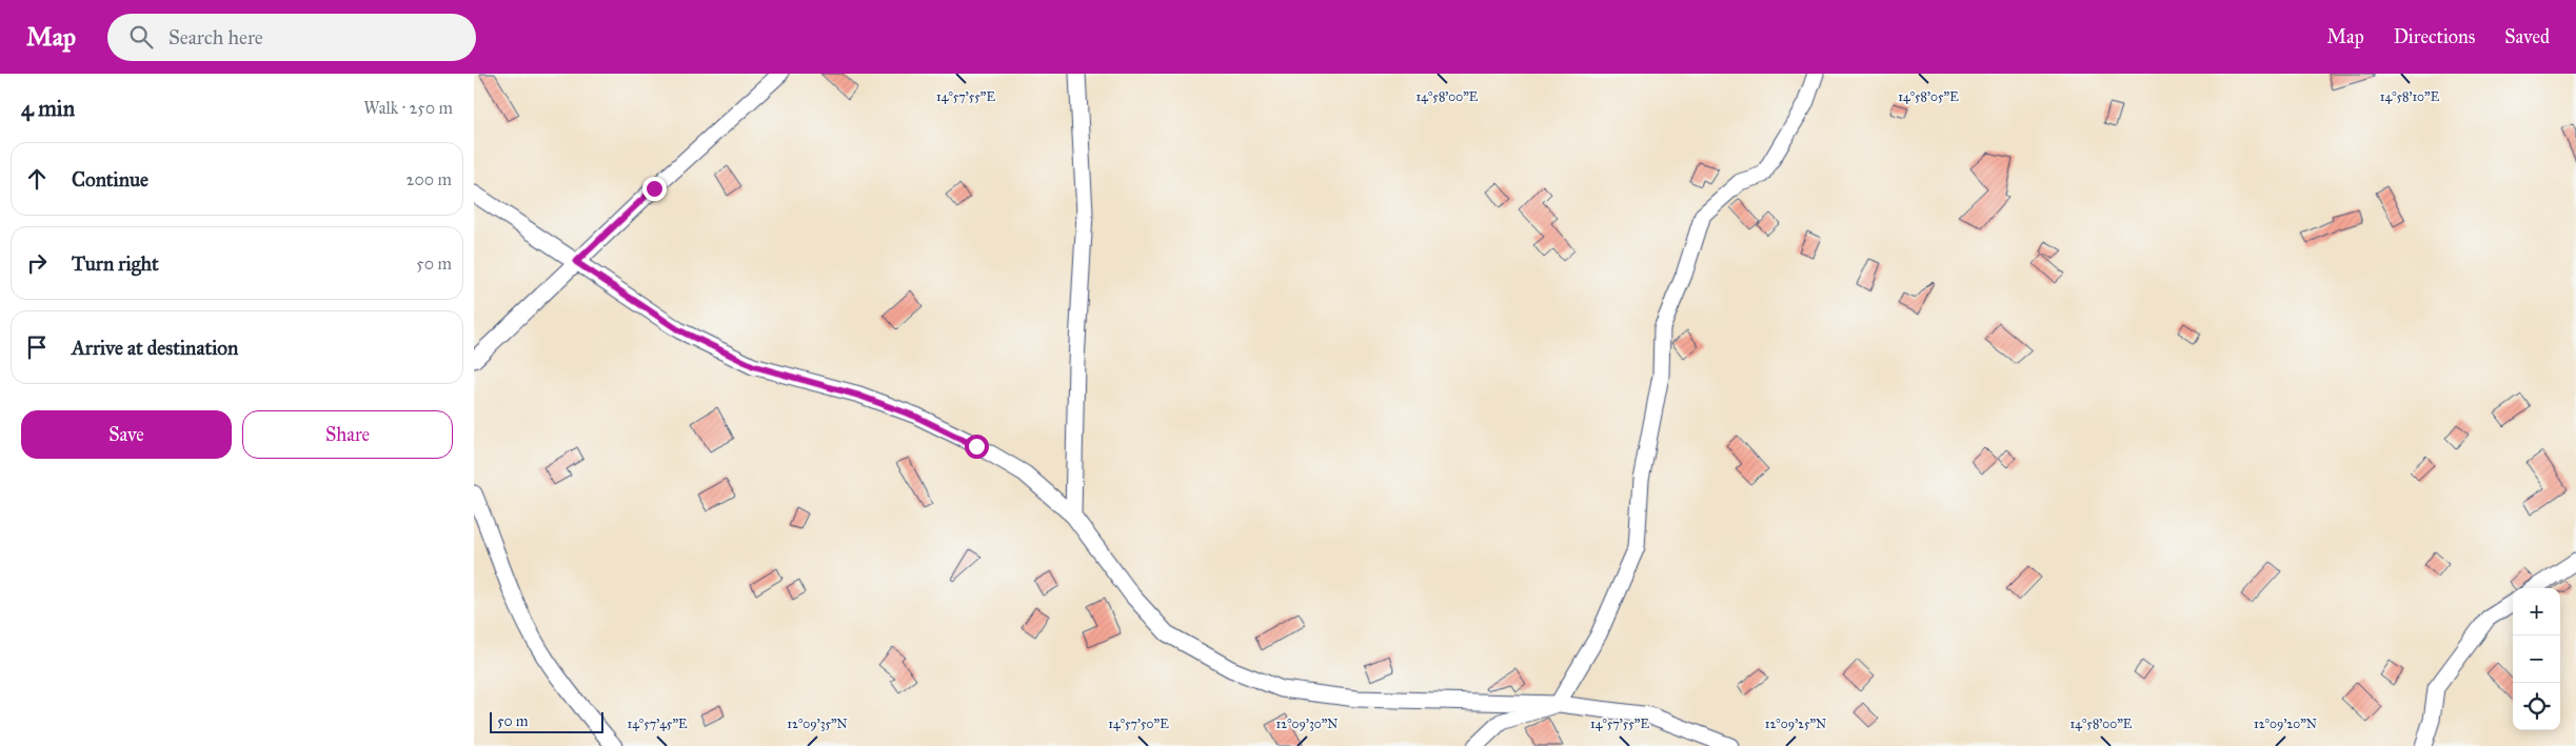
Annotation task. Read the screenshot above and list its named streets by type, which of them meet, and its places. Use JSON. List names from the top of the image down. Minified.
{"scale_bar":"50 m","page":{"header":"Map","search":"Search here","nav":["Map","Directions","Saved"],"heading":["4 min","Walk · 250 m"],"list":[["Continue","200 m"],["Turn right","50 m"],"Arrive at destination"],"buttons":["Save","Share"],"map_buttons":["+","−"],"scale":"50 m"},"coordinates":["14°58'00\"E","14°58'05\"E","14°57'55\"E","14°58'10\"E","14°57'45\"E","12°09'35\"N","14°57'50\"E","12°09'30\"N","12°09'25\"N","12°09'20\"N"]}
